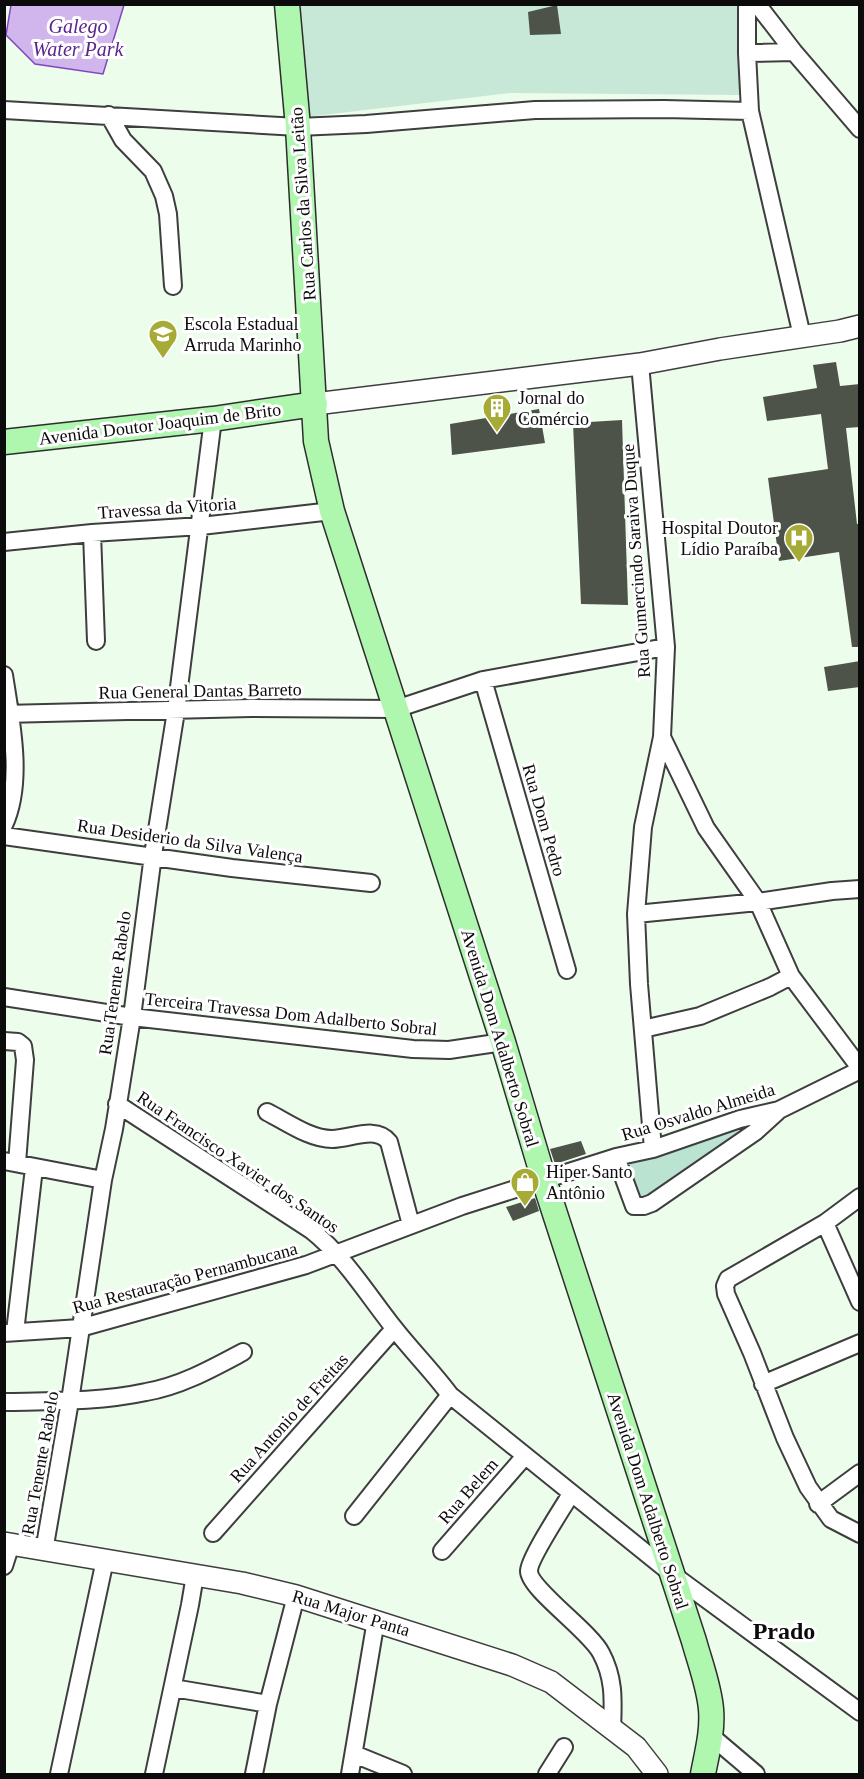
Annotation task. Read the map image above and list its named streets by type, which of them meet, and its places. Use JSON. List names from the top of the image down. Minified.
{"streets":{"main road":["Rua Carlos da Silva Leitão","Avenida Doutor Joaquim de Brito","Avenida Dom Adalberto Sobral"],"street":["Travessa da Vitoria","Rua Gumercindo Saraiva Duque","Rua General Dantas Barreto","Rua Dom Pedro","Rua Desiderio da Silva Valença","Rua Tenente Rabelo","Terceira Travessa Dom Adalberto Sobral","Rua Osvaldo Almeida","Rua Francisco Xavier dos Santos","Rua Restauração Pernambucana","Rua Antonio de Freitas","Rua Belem","Rua Major Panta"]},"crossings":[["Rua Carlos da Silva Leitão","Avenida Doutor Joaquim de Brito"],["Rua Carlos da Silva Leitão","Avenida Dom Adalberto Sobral"],["Avenida Doutor Joaquim de Brito","Rua Tenente Rabelo"],["Avenida Doutor Joaquim de Brito","Avenida Dom Adalberto Sobral"],["Travessa da Vitoria","Rua Tenente Rabelo"],["Travessa da Vitoria","Avenida Dom Adalberto Sobral"],["Rua Gumercindo Saraiva Duque","Rua General Dantas Barreto"],["Rua Gumercindo Saraiva Duque","Rua Osvaldo Almeida"],["Rua General Dantas Barreto","Rua Dom Pedro"],["Rua General Dantas Barreto","Rua Tenente Rabelo"],["Rua General Dantas Barreto","Avenida Dom Adalberto Sobral"],["Rua Desiderio da Silva Valença","Rua Tenente Rabelo"],["Rua Tenente Rabelo","Terceira Travessa Dom Adalberto Sobral"],["Rua Tenente Rabelo","Rua Francisco Xavier dos Santos"],["Rua Tenente Rabelo","Rua Restauração Pernambucana"],["Rua Tenente Rabelo","Rua Major Panta"],["Terceira Travessa Dom Adalberto Sobral","Avenida Dom Adalberto Sobral"],["Avenida Dom Adalberto Sobral","Rua Osvaldo Almeida"],["Avenida Dom Adalberto Sobral","Rua Francisco Xavier dos Santos"],["Rua Osvaldo Almeida","Rua Restauração Pernambucana"],["Rua Francisco Xavier dos Santos","Rua Restauração Pernambucana"],["Rua Francisco Xavier dos Santos","Rua Antonio de Freitas"],["Rua Francisco Xavier dos Santos","Rua Belem"]],"districts":["Prado"],"water":["Galego Water Park"],"places":{"school or university":["Escola Estadual Arruda Marinho"],"building":["Jornal do Comércio"],"hospital":["Hospital Doutor Lídio Paraíba"],"shop":["Hiper Santo Antônio"]}}
